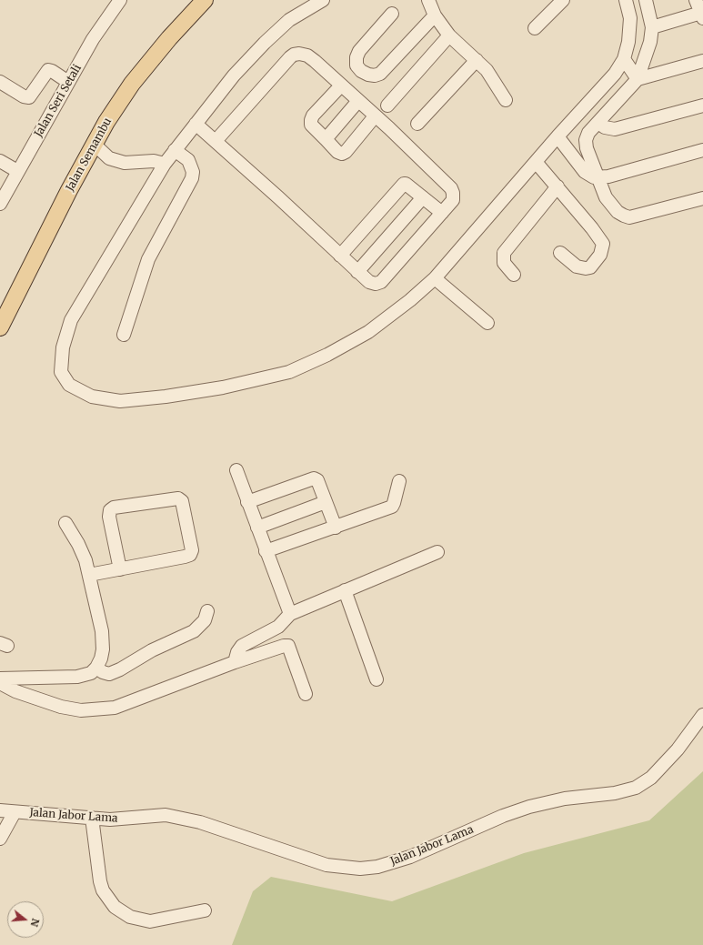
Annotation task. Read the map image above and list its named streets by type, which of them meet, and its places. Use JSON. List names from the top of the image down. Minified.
{"streets":{"main road":["Jalan Semambu"],"street":["Jalan Seri Setali","Jalan Jabor Lama"]},"north":"right"}
